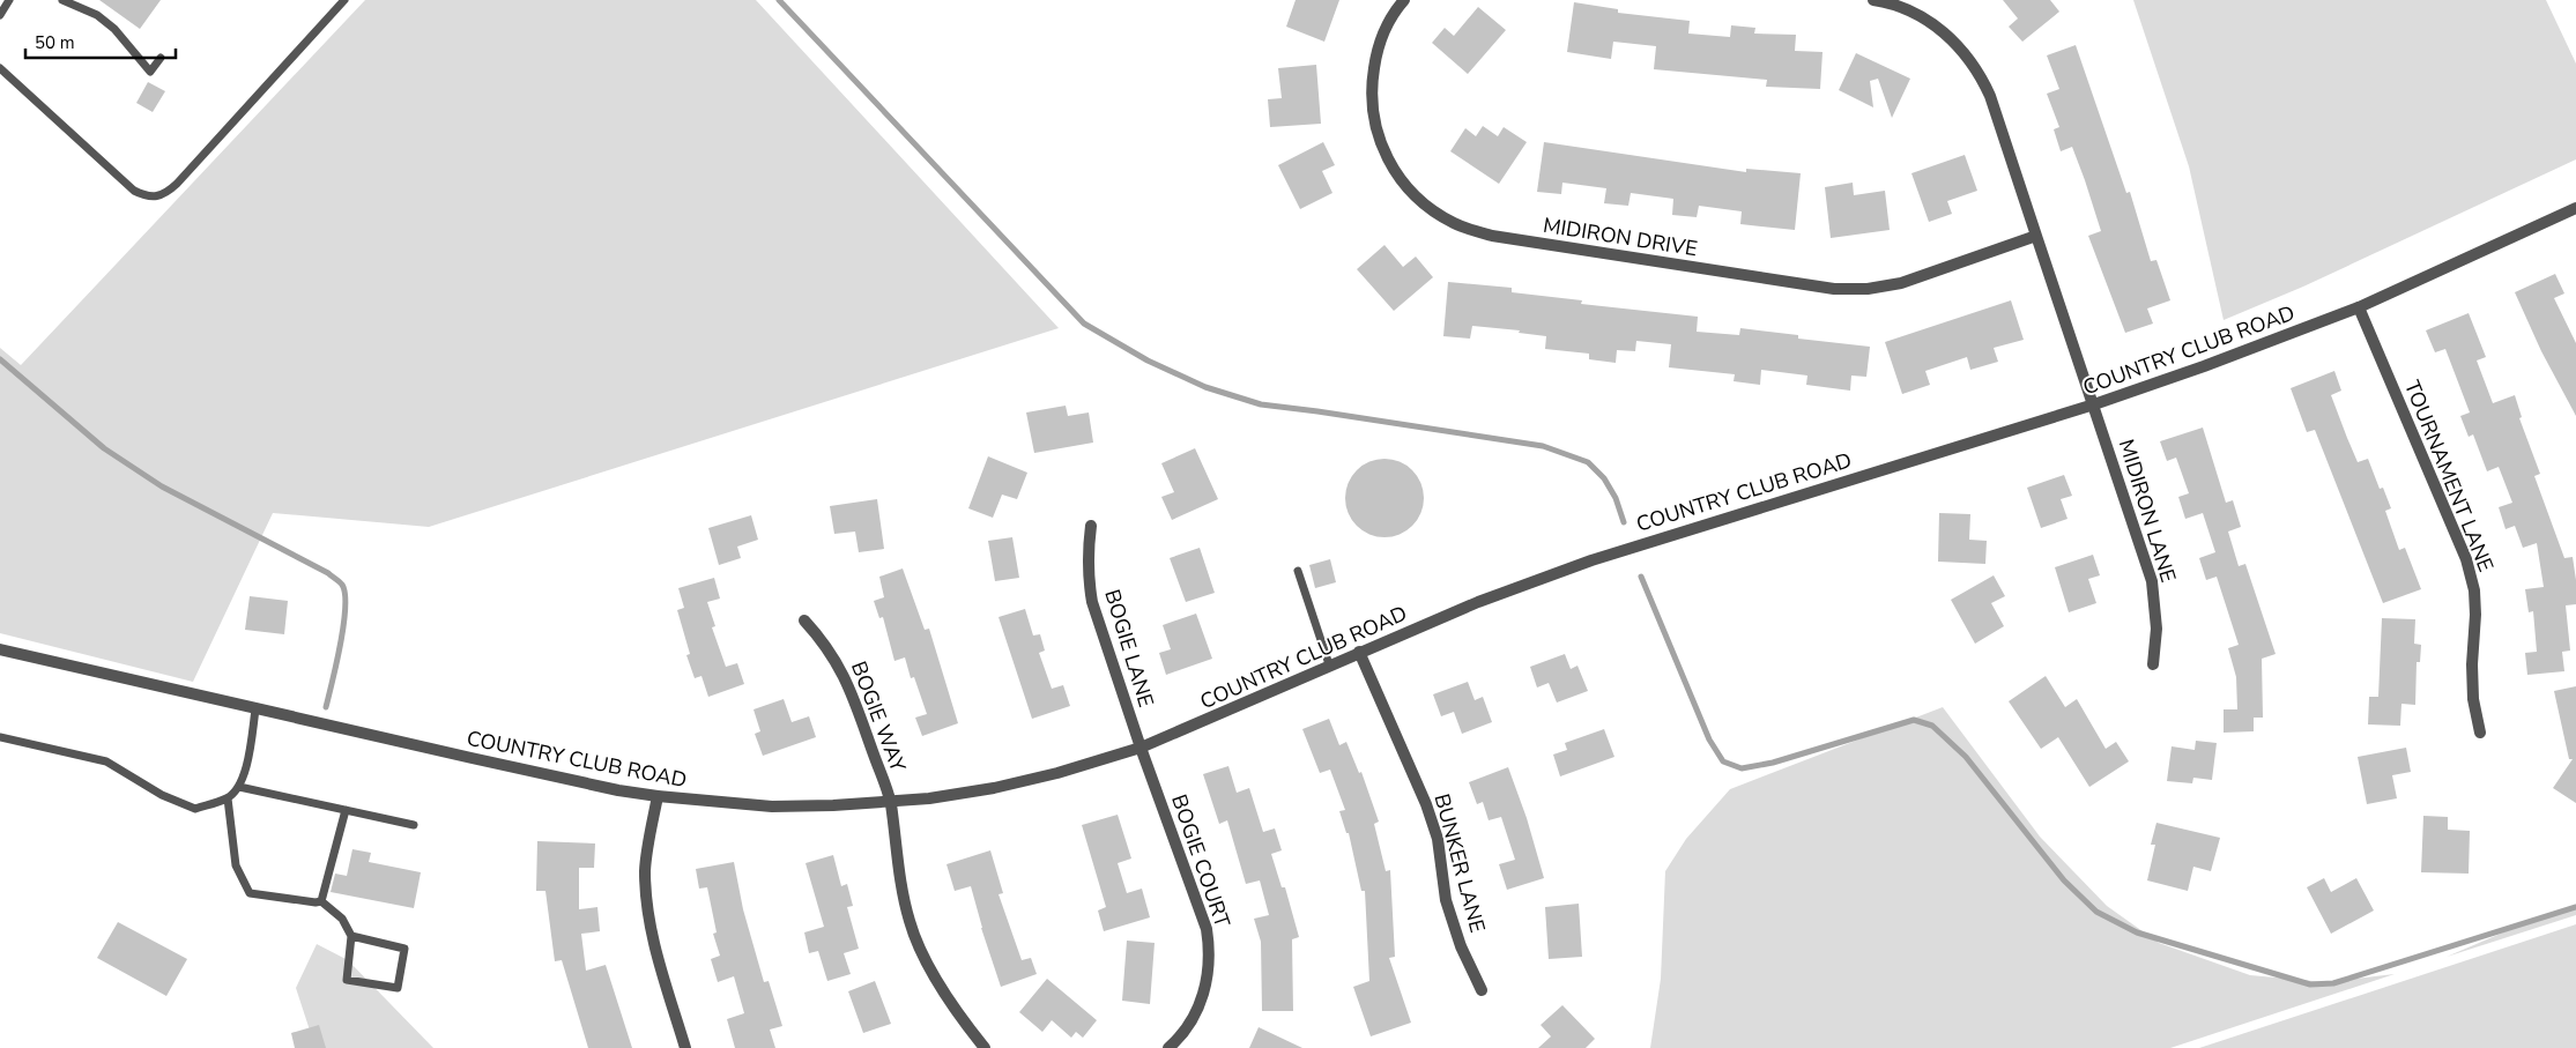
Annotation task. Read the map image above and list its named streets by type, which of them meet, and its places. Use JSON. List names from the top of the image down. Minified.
{"streets":{"street":["MIDIRON DRIVE","COUNTRY CLUB ROAD","TOURNAMENT LANE","MIDIRON LANE","BOGIE LANE","BOGIE WAY","BOGIE COURT","BUNKER LANE"]},"crossings":[["COUNTRY CLUB ROAD","TOURNAMENT LANE"],["COUNTRY CLUB ROAD","MIDIRON LANE"],["COUNTRY CLUB ROAD","BOGIE LANE"],["COUNTRY CLUB ROAD","BOGIE WAY"],["COUNTRY CLUB ROAD","BOGIE COURT"],["COUNTRY CLUB ROAD","BUNKER LANE"],["BOGIE LANE","BOGIE COURT"]],"scale_bar":"50 m"}
